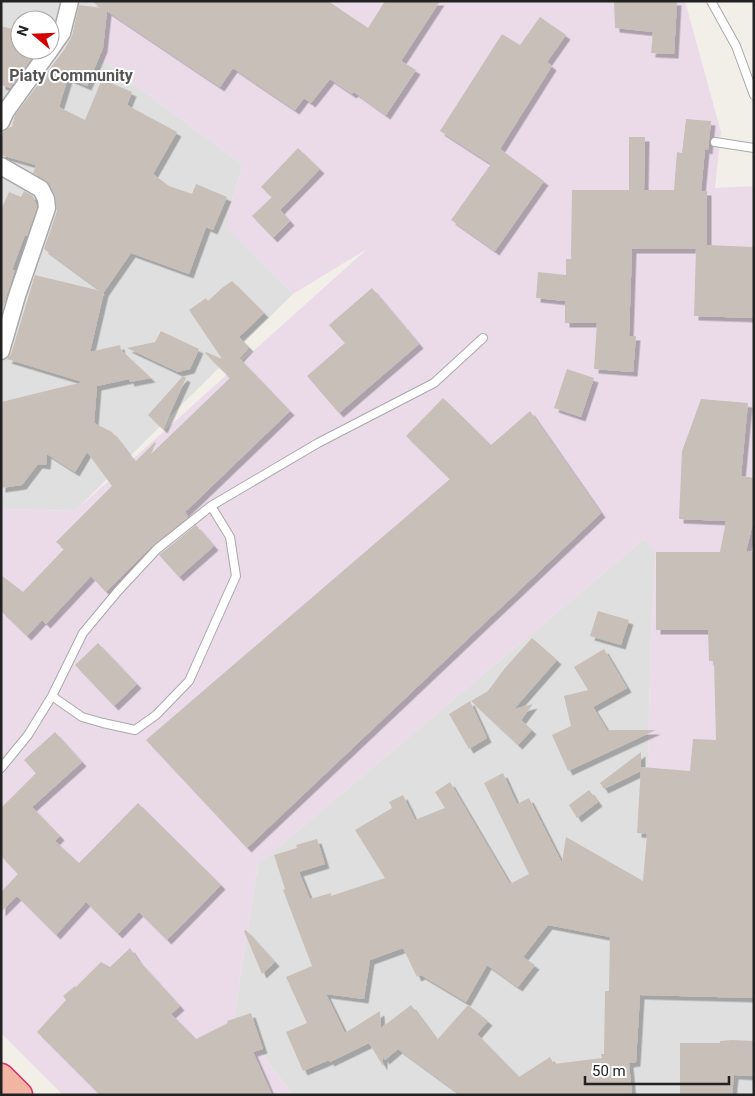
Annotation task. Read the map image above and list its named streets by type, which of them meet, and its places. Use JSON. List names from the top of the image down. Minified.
{"districts":["Piaty Community"],"scale_bar":"50 m","north":"left"}
